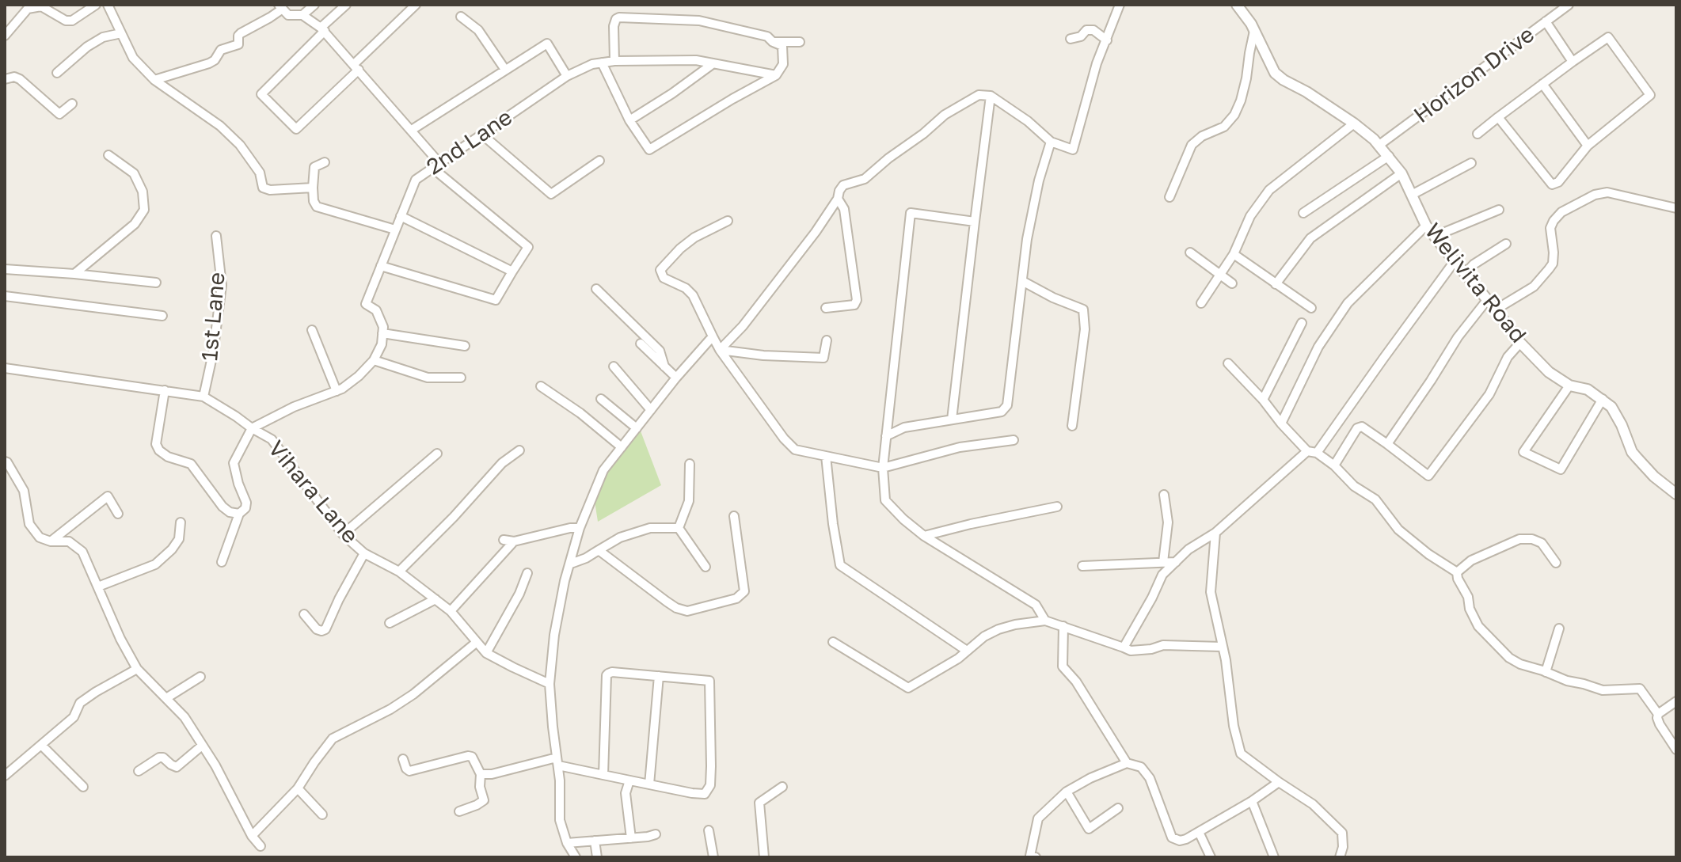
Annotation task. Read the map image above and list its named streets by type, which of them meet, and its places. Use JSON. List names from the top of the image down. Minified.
{"streets":{"street":["Horizon Drive","2nd Lane","Welivita Road","1st Lane","Vihara Lane"]},"crossings":[["Horizon Drive","Welivita Road"],["1st Lane","Vihara Lane"]]}
